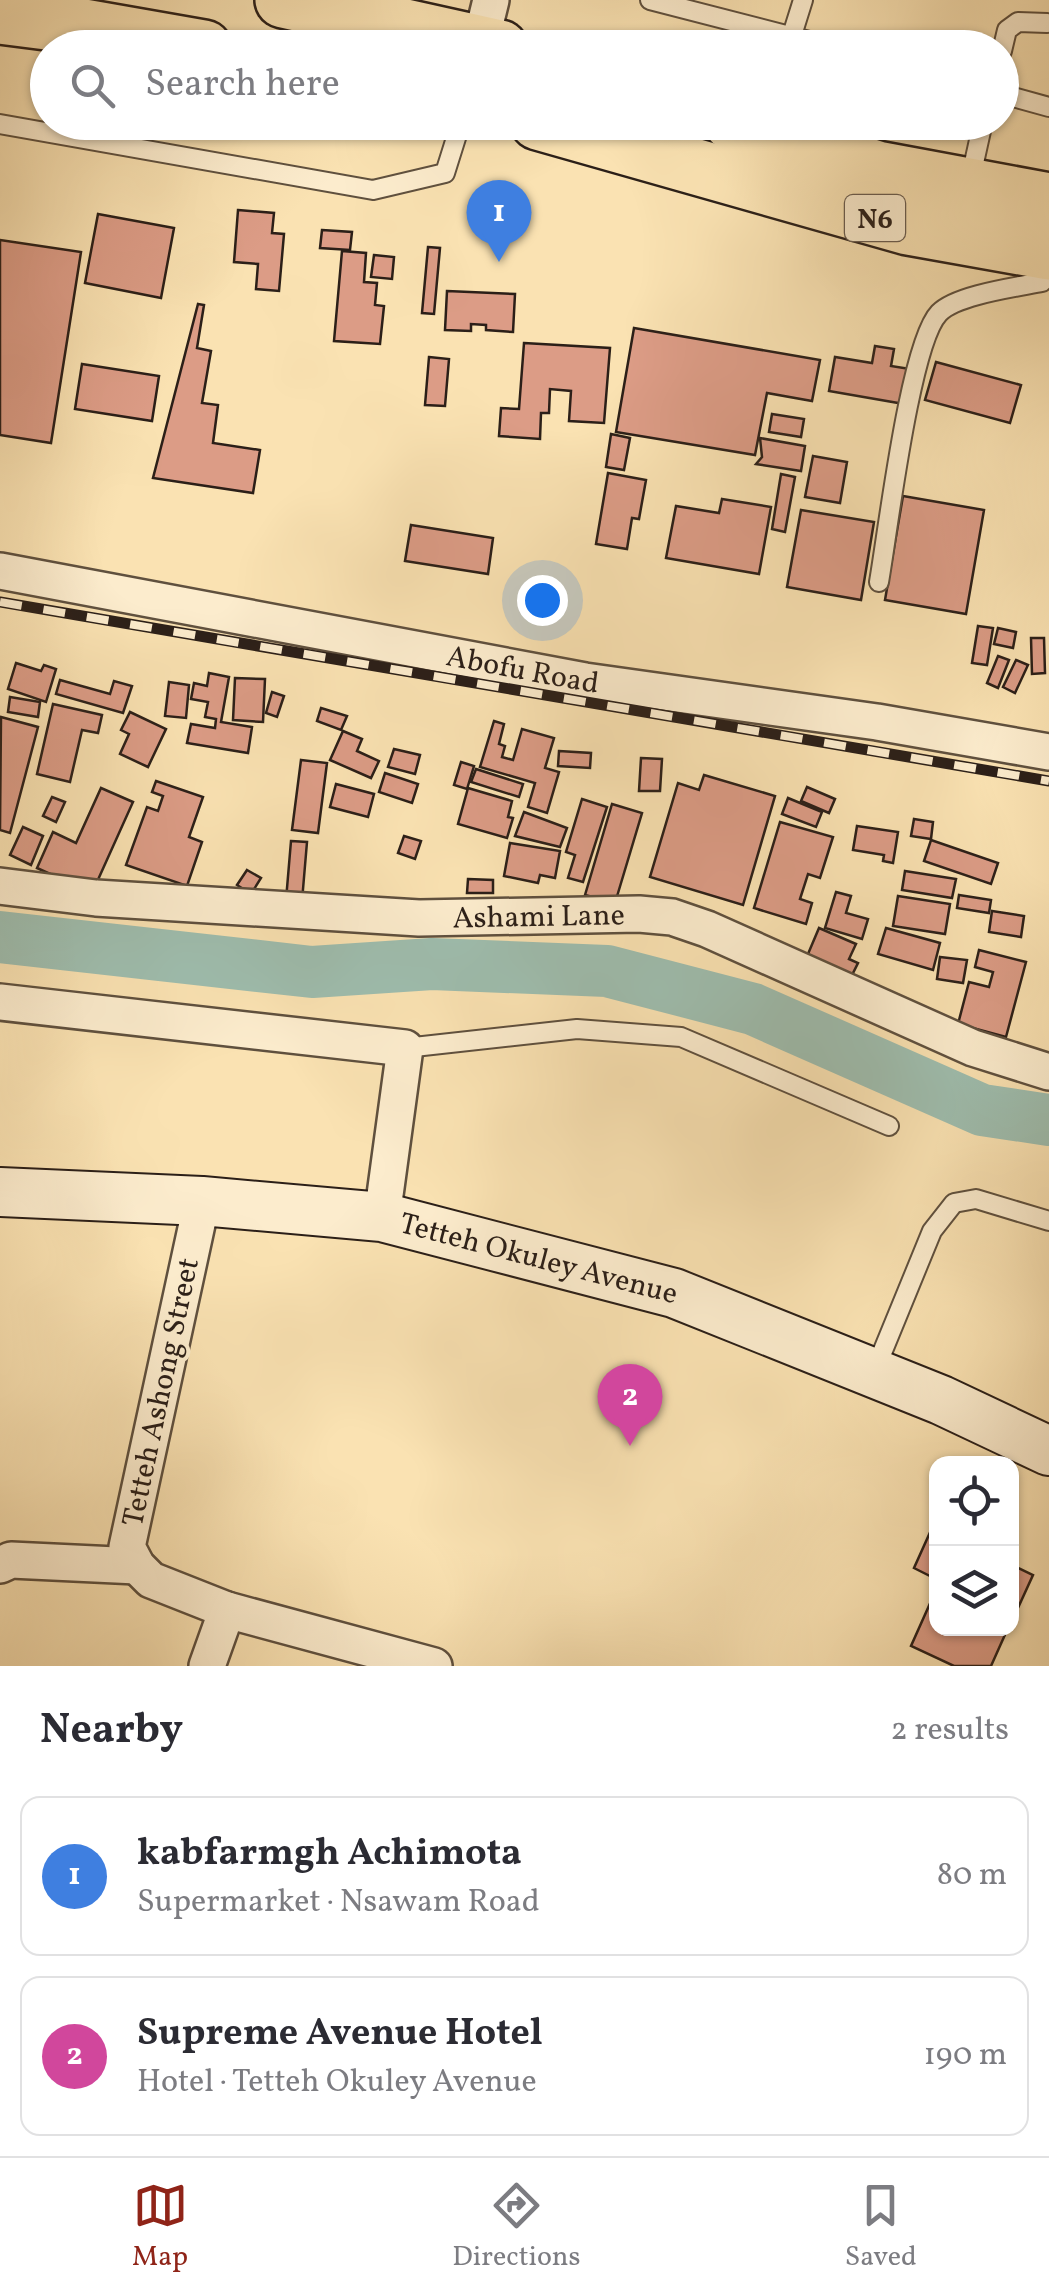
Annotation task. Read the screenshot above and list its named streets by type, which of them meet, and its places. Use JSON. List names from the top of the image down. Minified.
{"streets":{"highway":["N6"],"street":["Abofu Road","Ashami Lane","Tetteh Okuley Avenue","Tetteh Ashong Street"]},"crossings":[["Tetteh Okuley Avenue","Tetteh Ashong Street"]],"page":{"search":"Search here","pins":["1","2"],"heading":["Nearby","2 results"],"list":[{"mark":"1","name":"kabfarmgh Achimota","note":"Supermarket · Nsawam Road","value":"80 m"},{"mark":"2","name":"Supreme Avenue Hotel","note":"Hotel · Tetteh Okuley Avenue","value":"190 m"}],"nav":["Map","Directions","Saved"]}}
